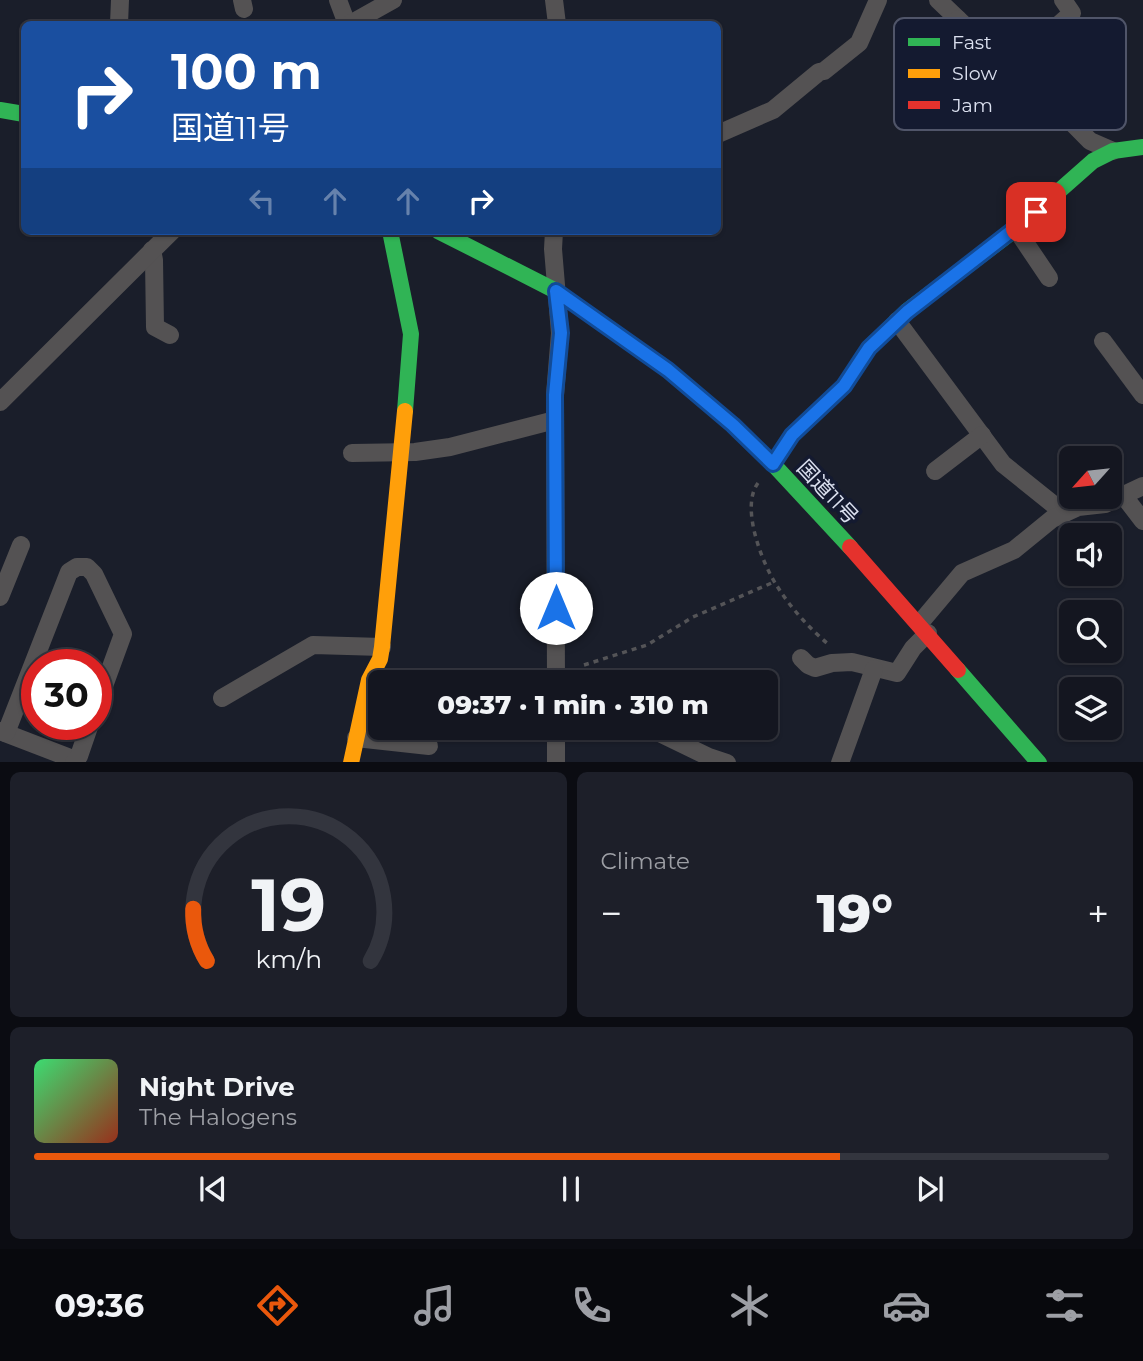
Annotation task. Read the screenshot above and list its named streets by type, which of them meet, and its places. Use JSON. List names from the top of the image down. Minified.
{"streets":{"main road":["国道11号"]},"legend":["Fast","Slow","Jam"],"north":"bottom left","page":{"turn":["100 m","国道11号"],"limit":"30","trip":"09:37 · 1 min · 310 m","tile":"Climate","heat":["−","19°","+"],"song":["Night Drive","The Halogens"],"tabs":"09:36","gauge":["19","km/h"]}}
